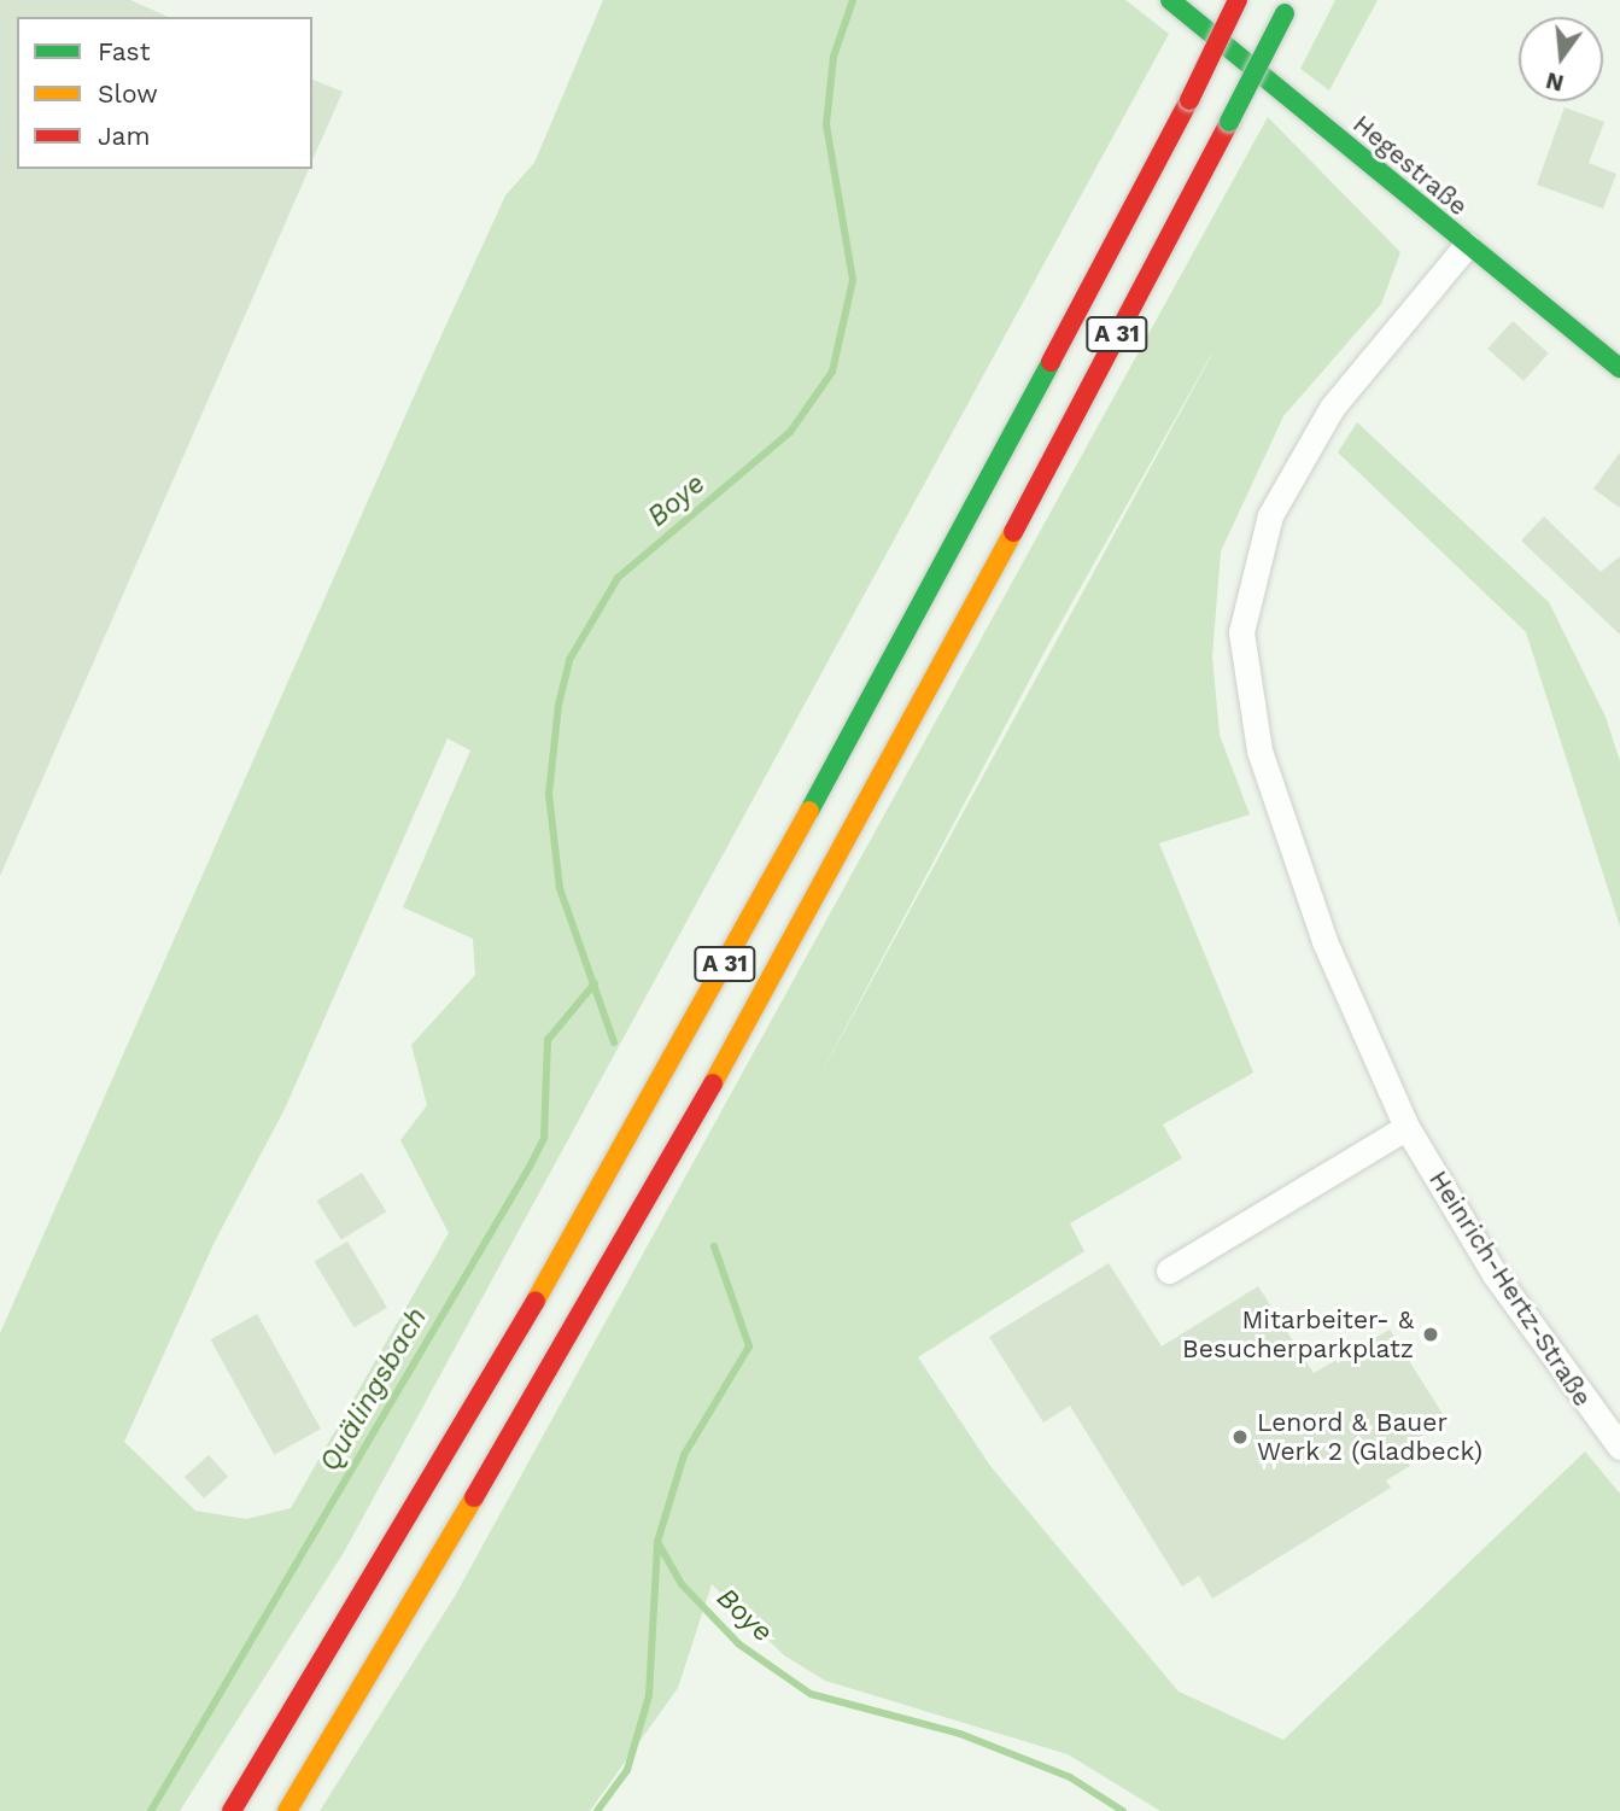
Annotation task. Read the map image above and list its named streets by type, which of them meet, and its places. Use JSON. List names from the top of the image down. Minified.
{"streets":{"main road":["Hegestraße","A 31"],"street":["Heinrich-Hertz-Straße"]},"crossings":[["Hegestraße","Heinrich-Hertz-Straße"]],"water":["Boye","Quälingsbach"],"places":["Mitarbeiter- & Besucherparkplatz","Lenord & Bauer Werk 2 (Gladbeck)"],"legend":["Fast","Slow","Jam"],"north":"bottom"}
